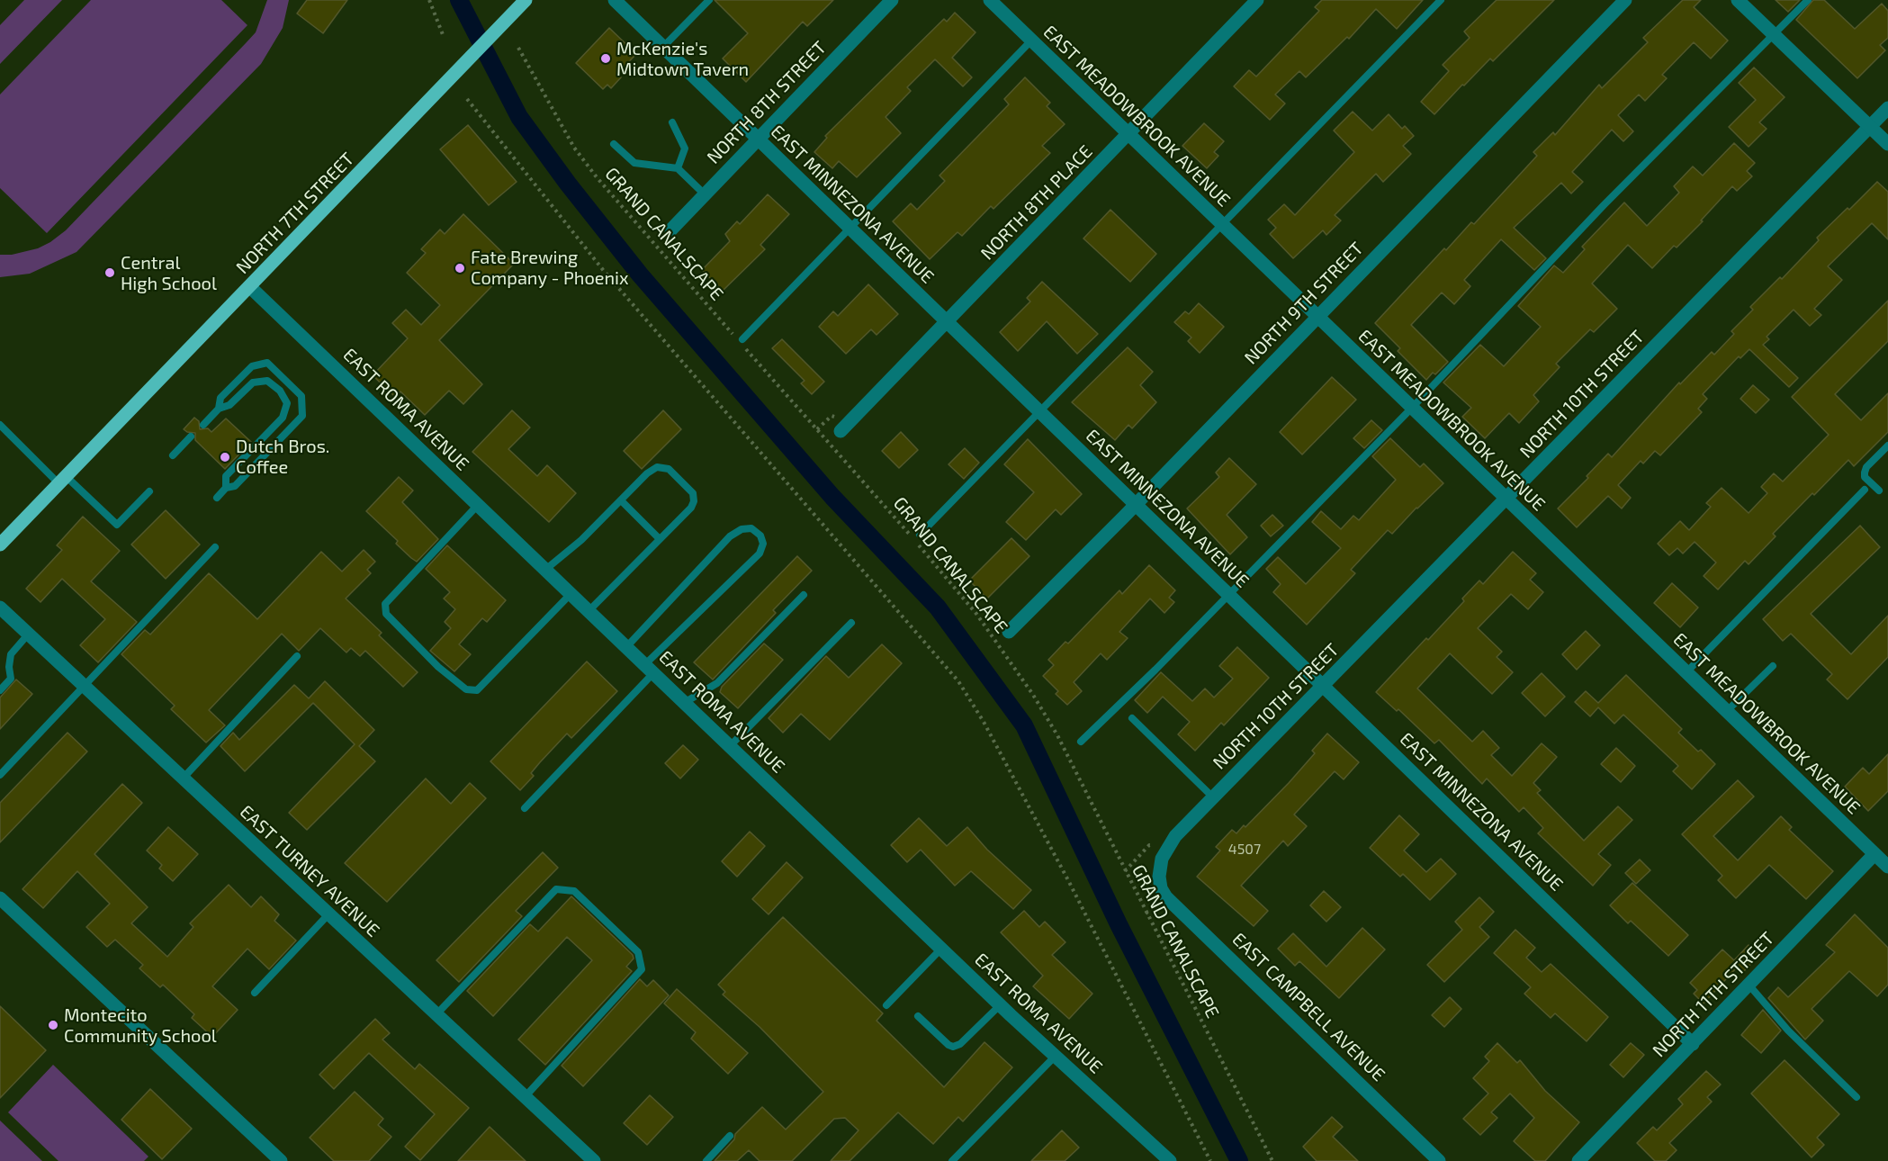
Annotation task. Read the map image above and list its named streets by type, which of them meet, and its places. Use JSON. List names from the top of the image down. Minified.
{"streets":{"main road":["NORTH 7TH STREET"],"street":["NORTH 8TH STREET","EAST MEADOWBROOK AVENUE","NORTH 8TH PLACE","EAST MINNEZONA AVENUE","NORTH 9TH STREET","NORTH 10TH STREET","EAST ROMA AVENUE","EAST TURNEY AVENUE","NORTH 11TH STREET","EAST CAMPBELL AVENUE"],"path":["GRAND CANALSCAPE"]},"crossings":[["NORTH 8TH STREET","EAST MINNEZONA AVENUE"],["EAST MEADOWBROOK AVENUE","NORTH 8TH PLACE"],["EAST MEADOWBROOK AVENUE","NORTH 9TH STREET"],["EAST MEADOWBROOK AVENUE","NORTH 10TH STREET"],["EAST MEADOWBROOK AVENUE","NORTH 11TH STREET"],["NORTH 8TH PLACE","EAST MINNEZONA AVENUE"],["EAST MINNEZONA AVENUE","NORTH 9TH STREET"],["EAST MINNEZONA AVENUE","NORTH 10TH STREET"],["EAST MINNEZONA AVENUE","NORTH 11TH STREET"],["NORTH 7TH STREET","EAST ROMA AVENUE"],["NORTH 10TH STREET","EAST CAMPBELL AVENUE"]],"places":["McKenzie's Midtown Tavern","Fate Brewing Company - Phoenix","Central High School","Dutch Bros. Coffee","Montecito Community School"],"house_numbers":["4507"]}
